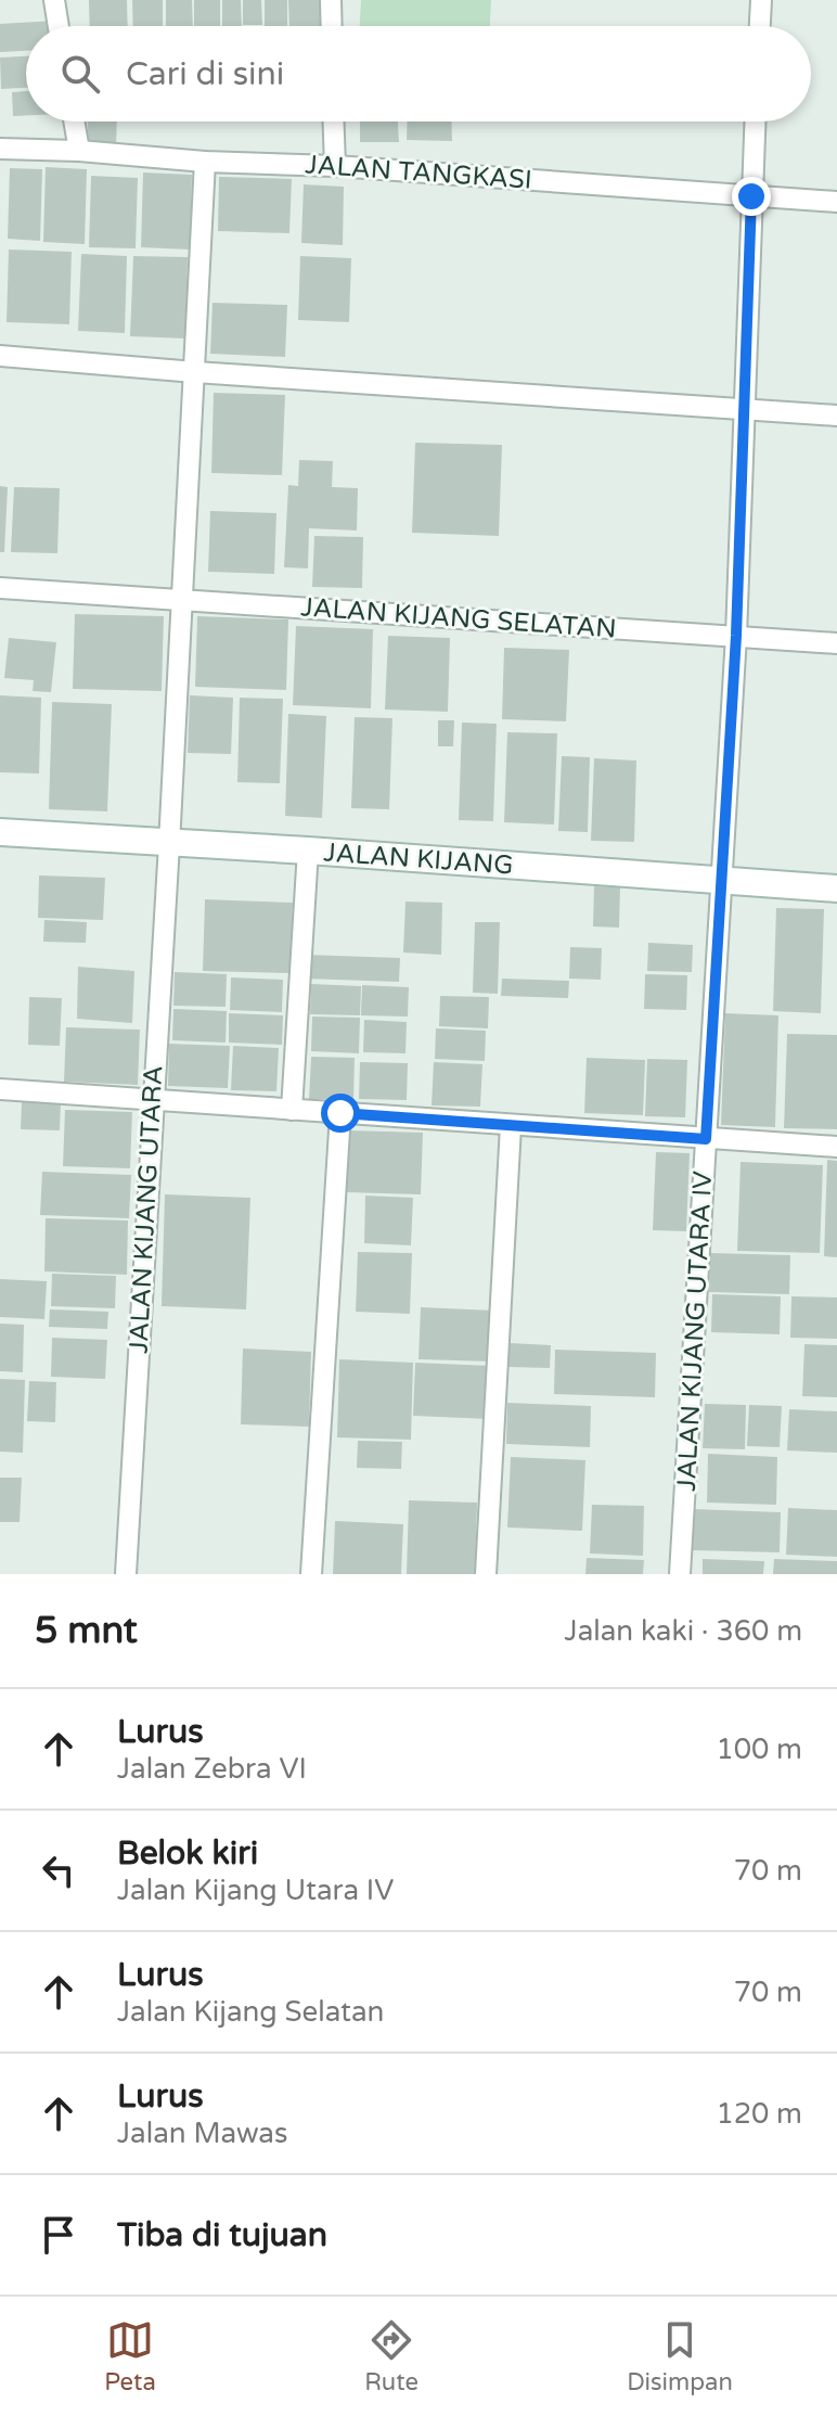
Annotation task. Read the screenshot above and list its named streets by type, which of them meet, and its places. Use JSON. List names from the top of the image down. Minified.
{"streets":{"street":["JALAN TANGKASI","JALAN KIJANG SELATAN","JALAN KIJANG","JALAN KIJANG UTARA","JALAN KIJANG UTARA IV"]},"crossings":[["JALAN KIJANG","JALAN KIJANG UTARA"],["JALAN KIJANG","JALAN KIJANG UTARA IV"]],"page":{"search":"Cari di sini","heading":["5 mnt","Jalan kaki · 360 m"],"list":[["Lurus","Jalan Zebra VI","100 m"],["Belok kiri","Jalan Kijang Utara IV","70 m"],["Lurus","Jalan Kijang Selatan","70 m"],["Lurus","Jalan Mawas","120 m"],"Tiba di tujuan"],"nav":["Peta","Rute","Disimpan"]}}
